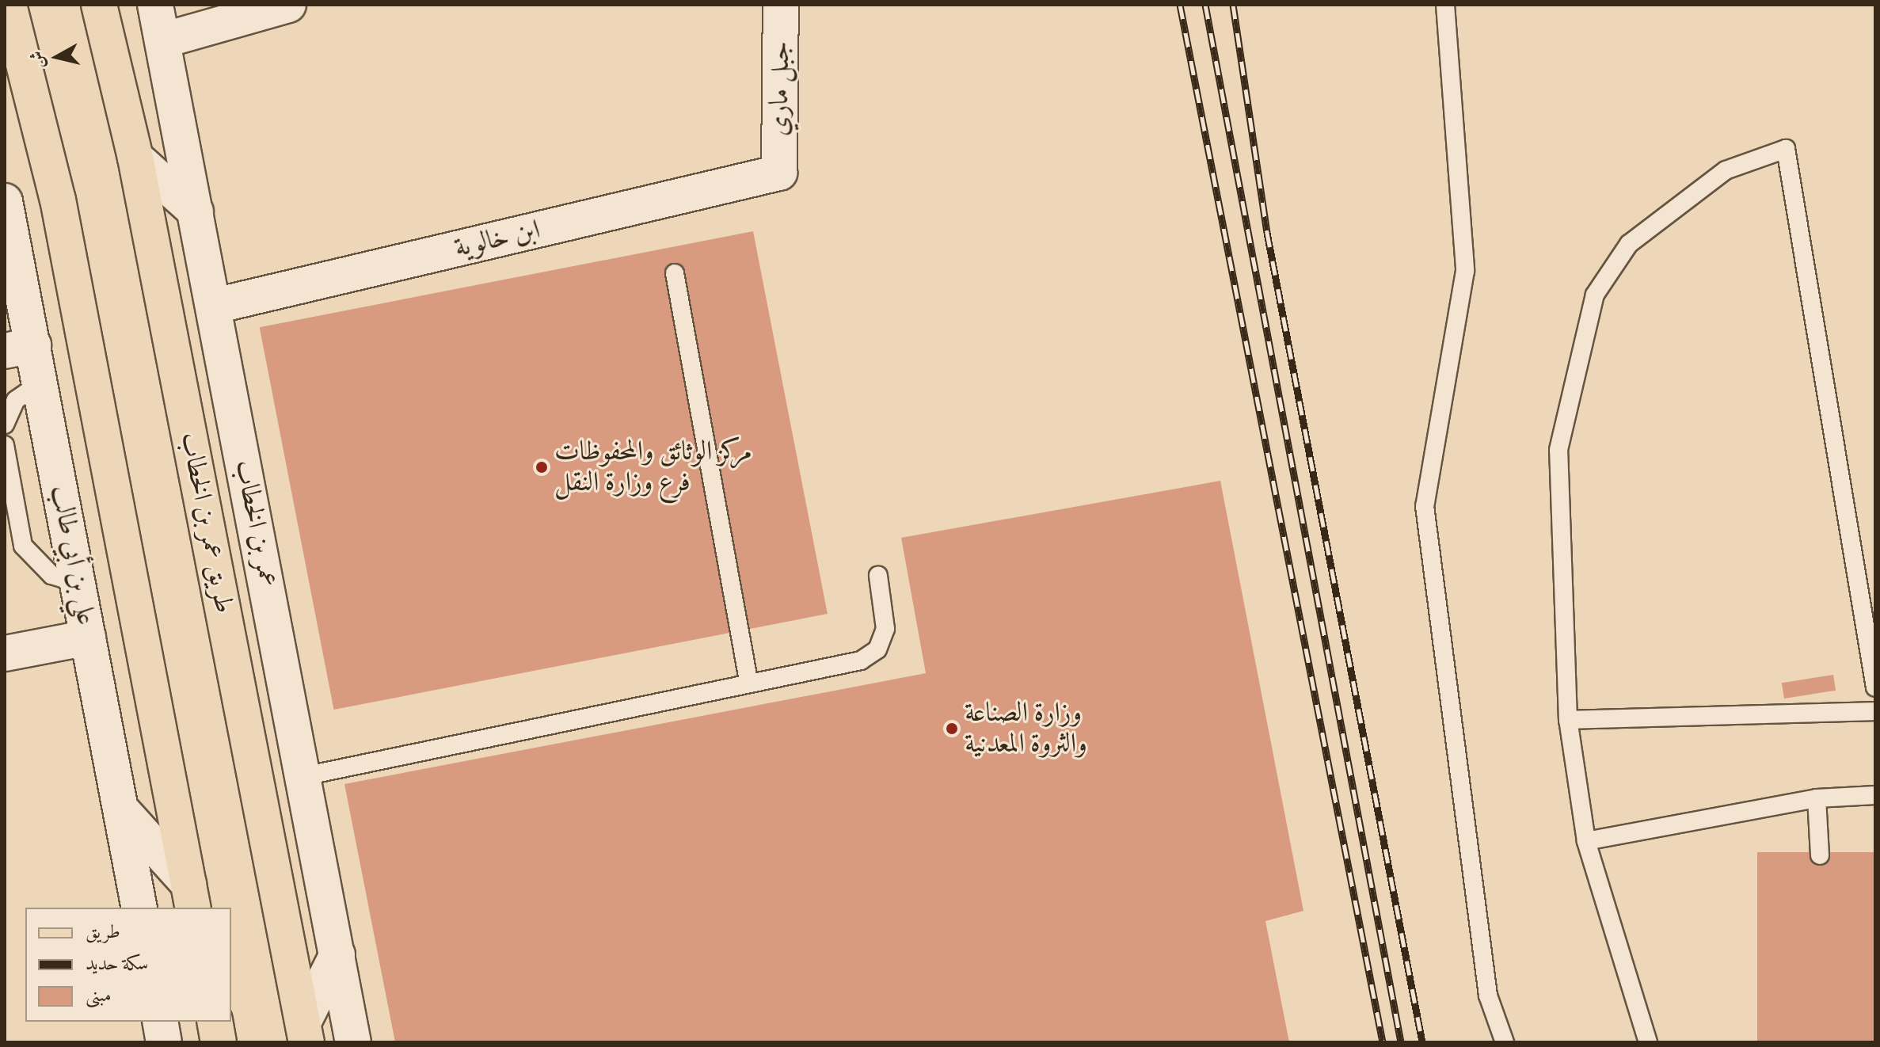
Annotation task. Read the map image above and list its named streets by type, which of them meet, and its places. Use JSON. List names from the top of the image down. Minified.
{"streets":{"main road":["طريق عمر بن الخطاب"],"street":["جبل ماري","ابن خالوية","عمر بن الخطاب","علي بن أبي طالب"]},"crossings":[["جبل ماري","ابن خالوية"],["ابن خالوية","عمر بن الخطاب"]],"places":["مركز الوثائق والمحفوظات فرع وزارة النقل","وزارة الصناعة والثروة المعدنية"],"legend":["طريق","سكة حديد","مبنى"],"north":"left"}
